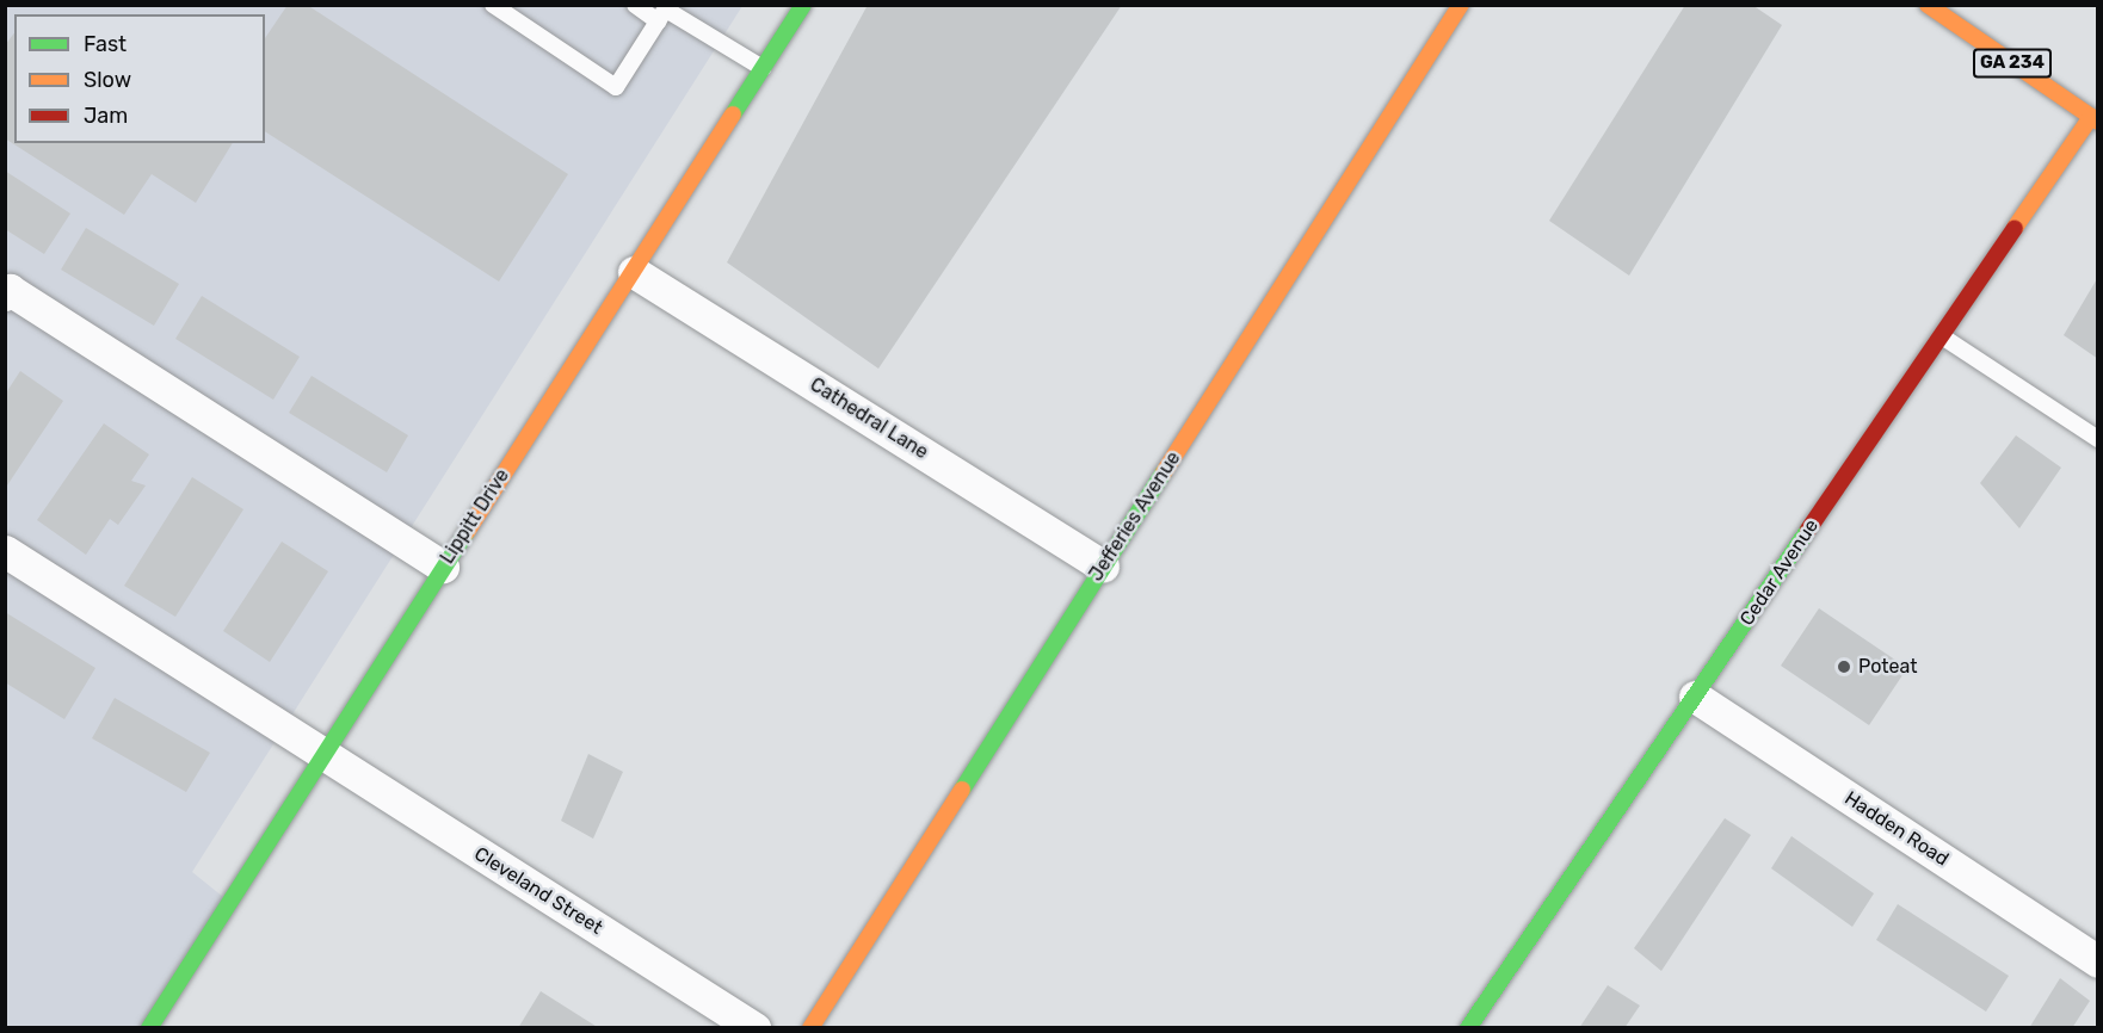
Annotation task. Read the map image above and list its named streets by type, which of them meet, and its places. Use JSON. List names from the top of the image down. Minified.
{"streets":{"street":["GA 234","Cathedral Lane","Lippitt Drive","Jefferies Avenue","Cedar Avenue","Hadden Road","Cleveland Street"]},"crossings":[["GA 234","Cedar Avenue"],["Cathedral Lane","Lippitt Drive"],["Cathedral Lane","Jefferies Avenue"],["Lippitt Drive","Cleveland Street"],["Cedar Avenue","Hadden Road"]],"places":["Poteat"],"legend":["Fast","Slow","Jam"]}
